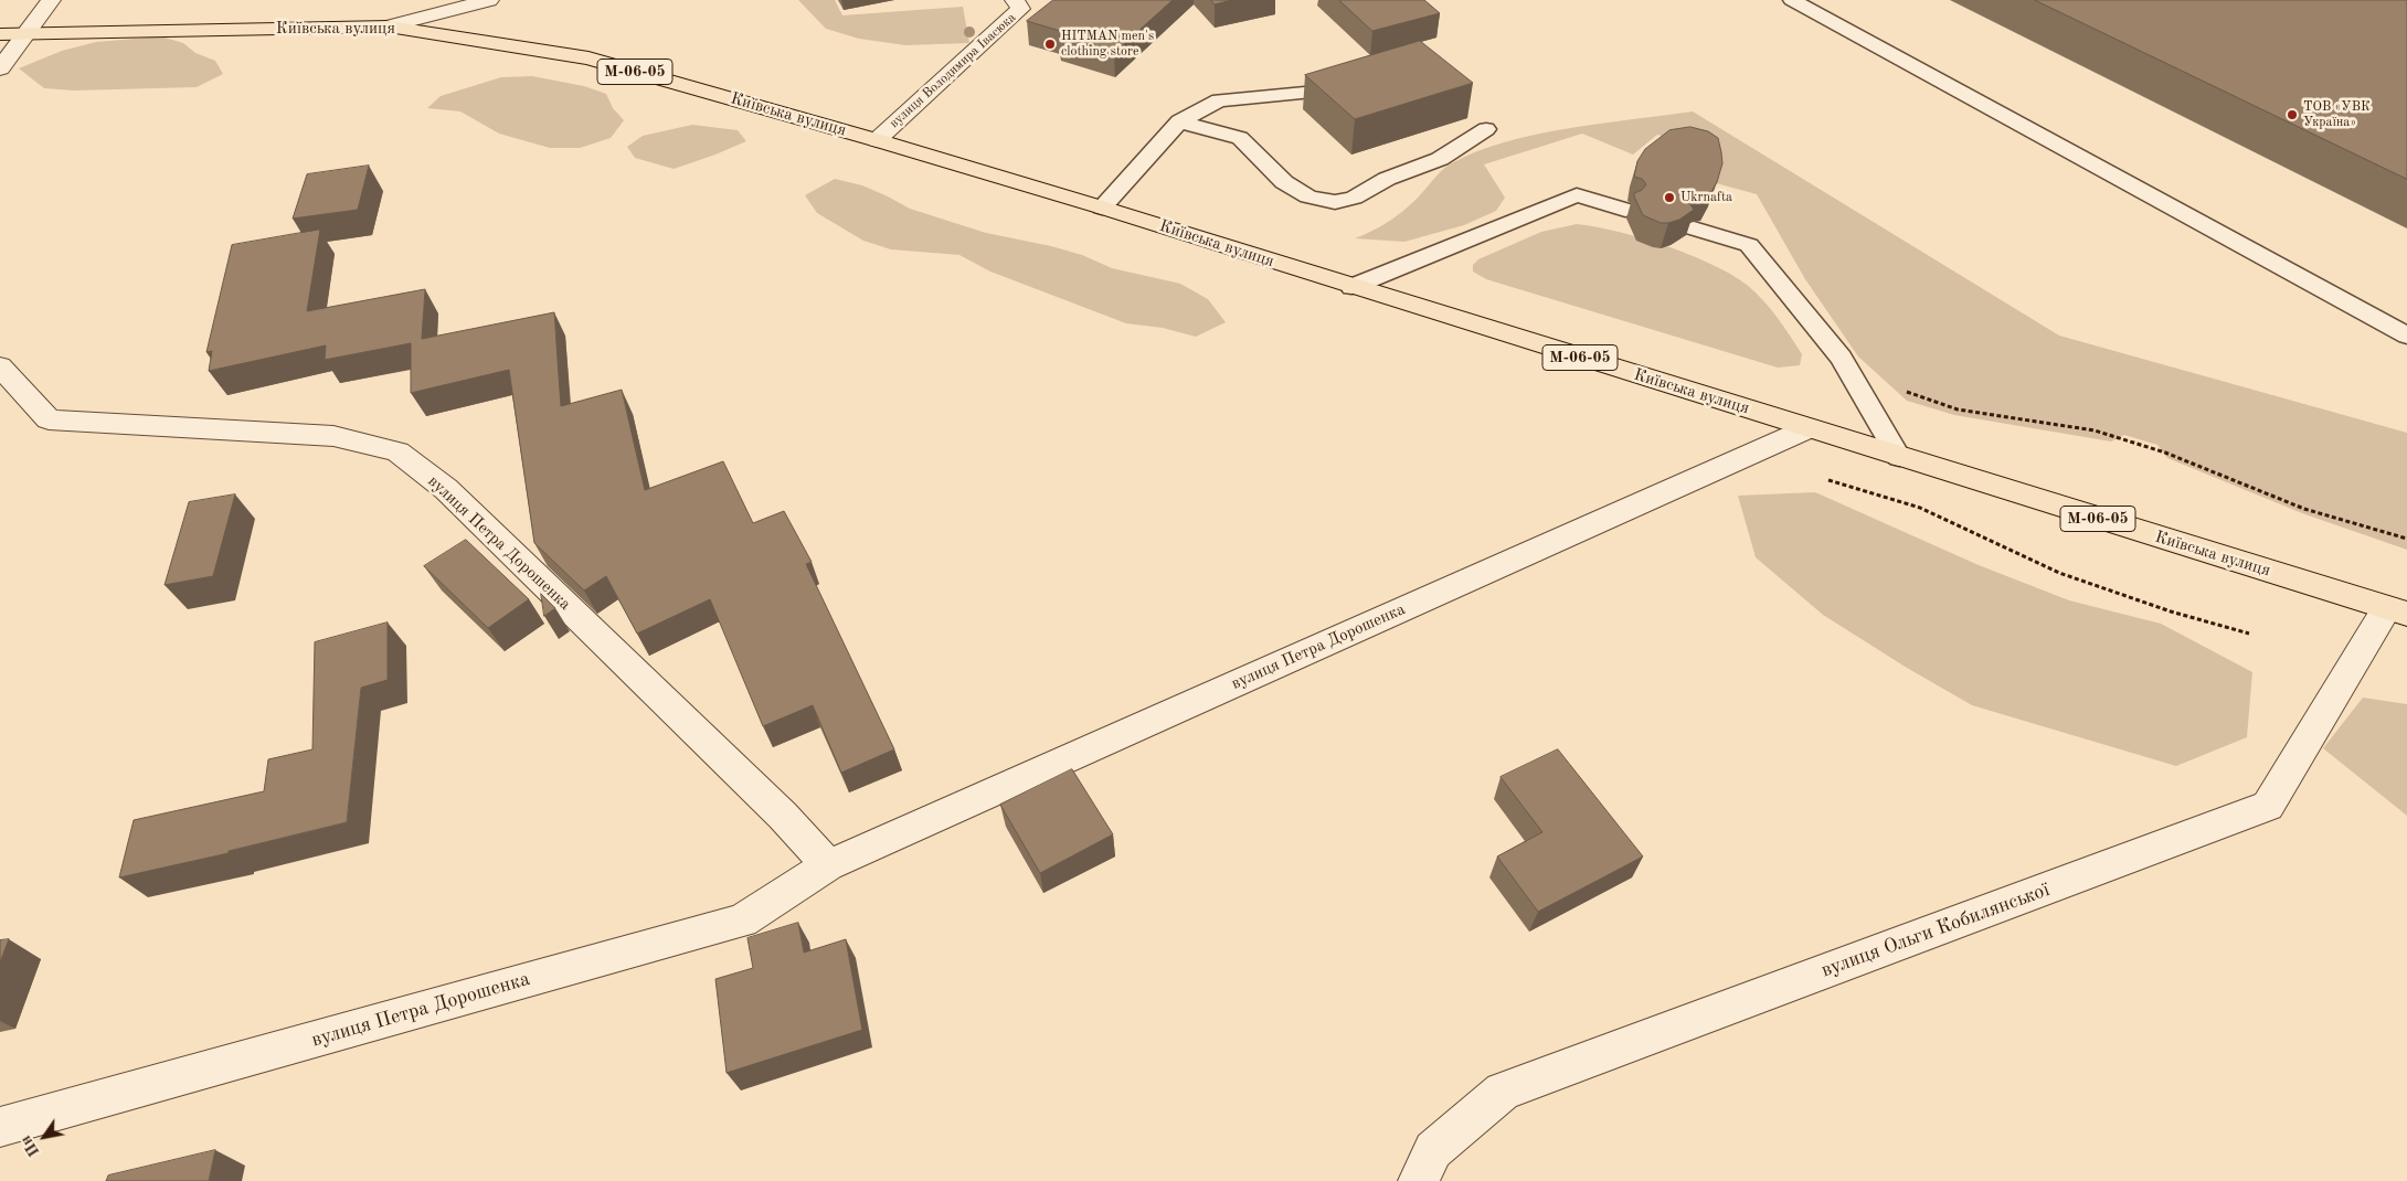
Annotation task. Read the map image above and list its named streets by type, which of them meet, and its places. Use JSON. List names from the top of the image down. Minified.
{"streets":{"highway":["Київська вулиця","М-06-05"],"street":["вулиця Володимира Івасюка","вулиця Петра Дорошенка","вулиця Ольги Кобилянської"]},"crossings":[["Київська вулиця","вулиця Володимира Івасюка"],["Київська вулиця","вулиця Петра Дорошенка"],["Київська вулиця","вулиця Ольги Кобилянської"]],"places":["HITMAN men's clothing store","ТОВ «УВК Україна»","Ukrnafta"],"north":"bottom left"}
